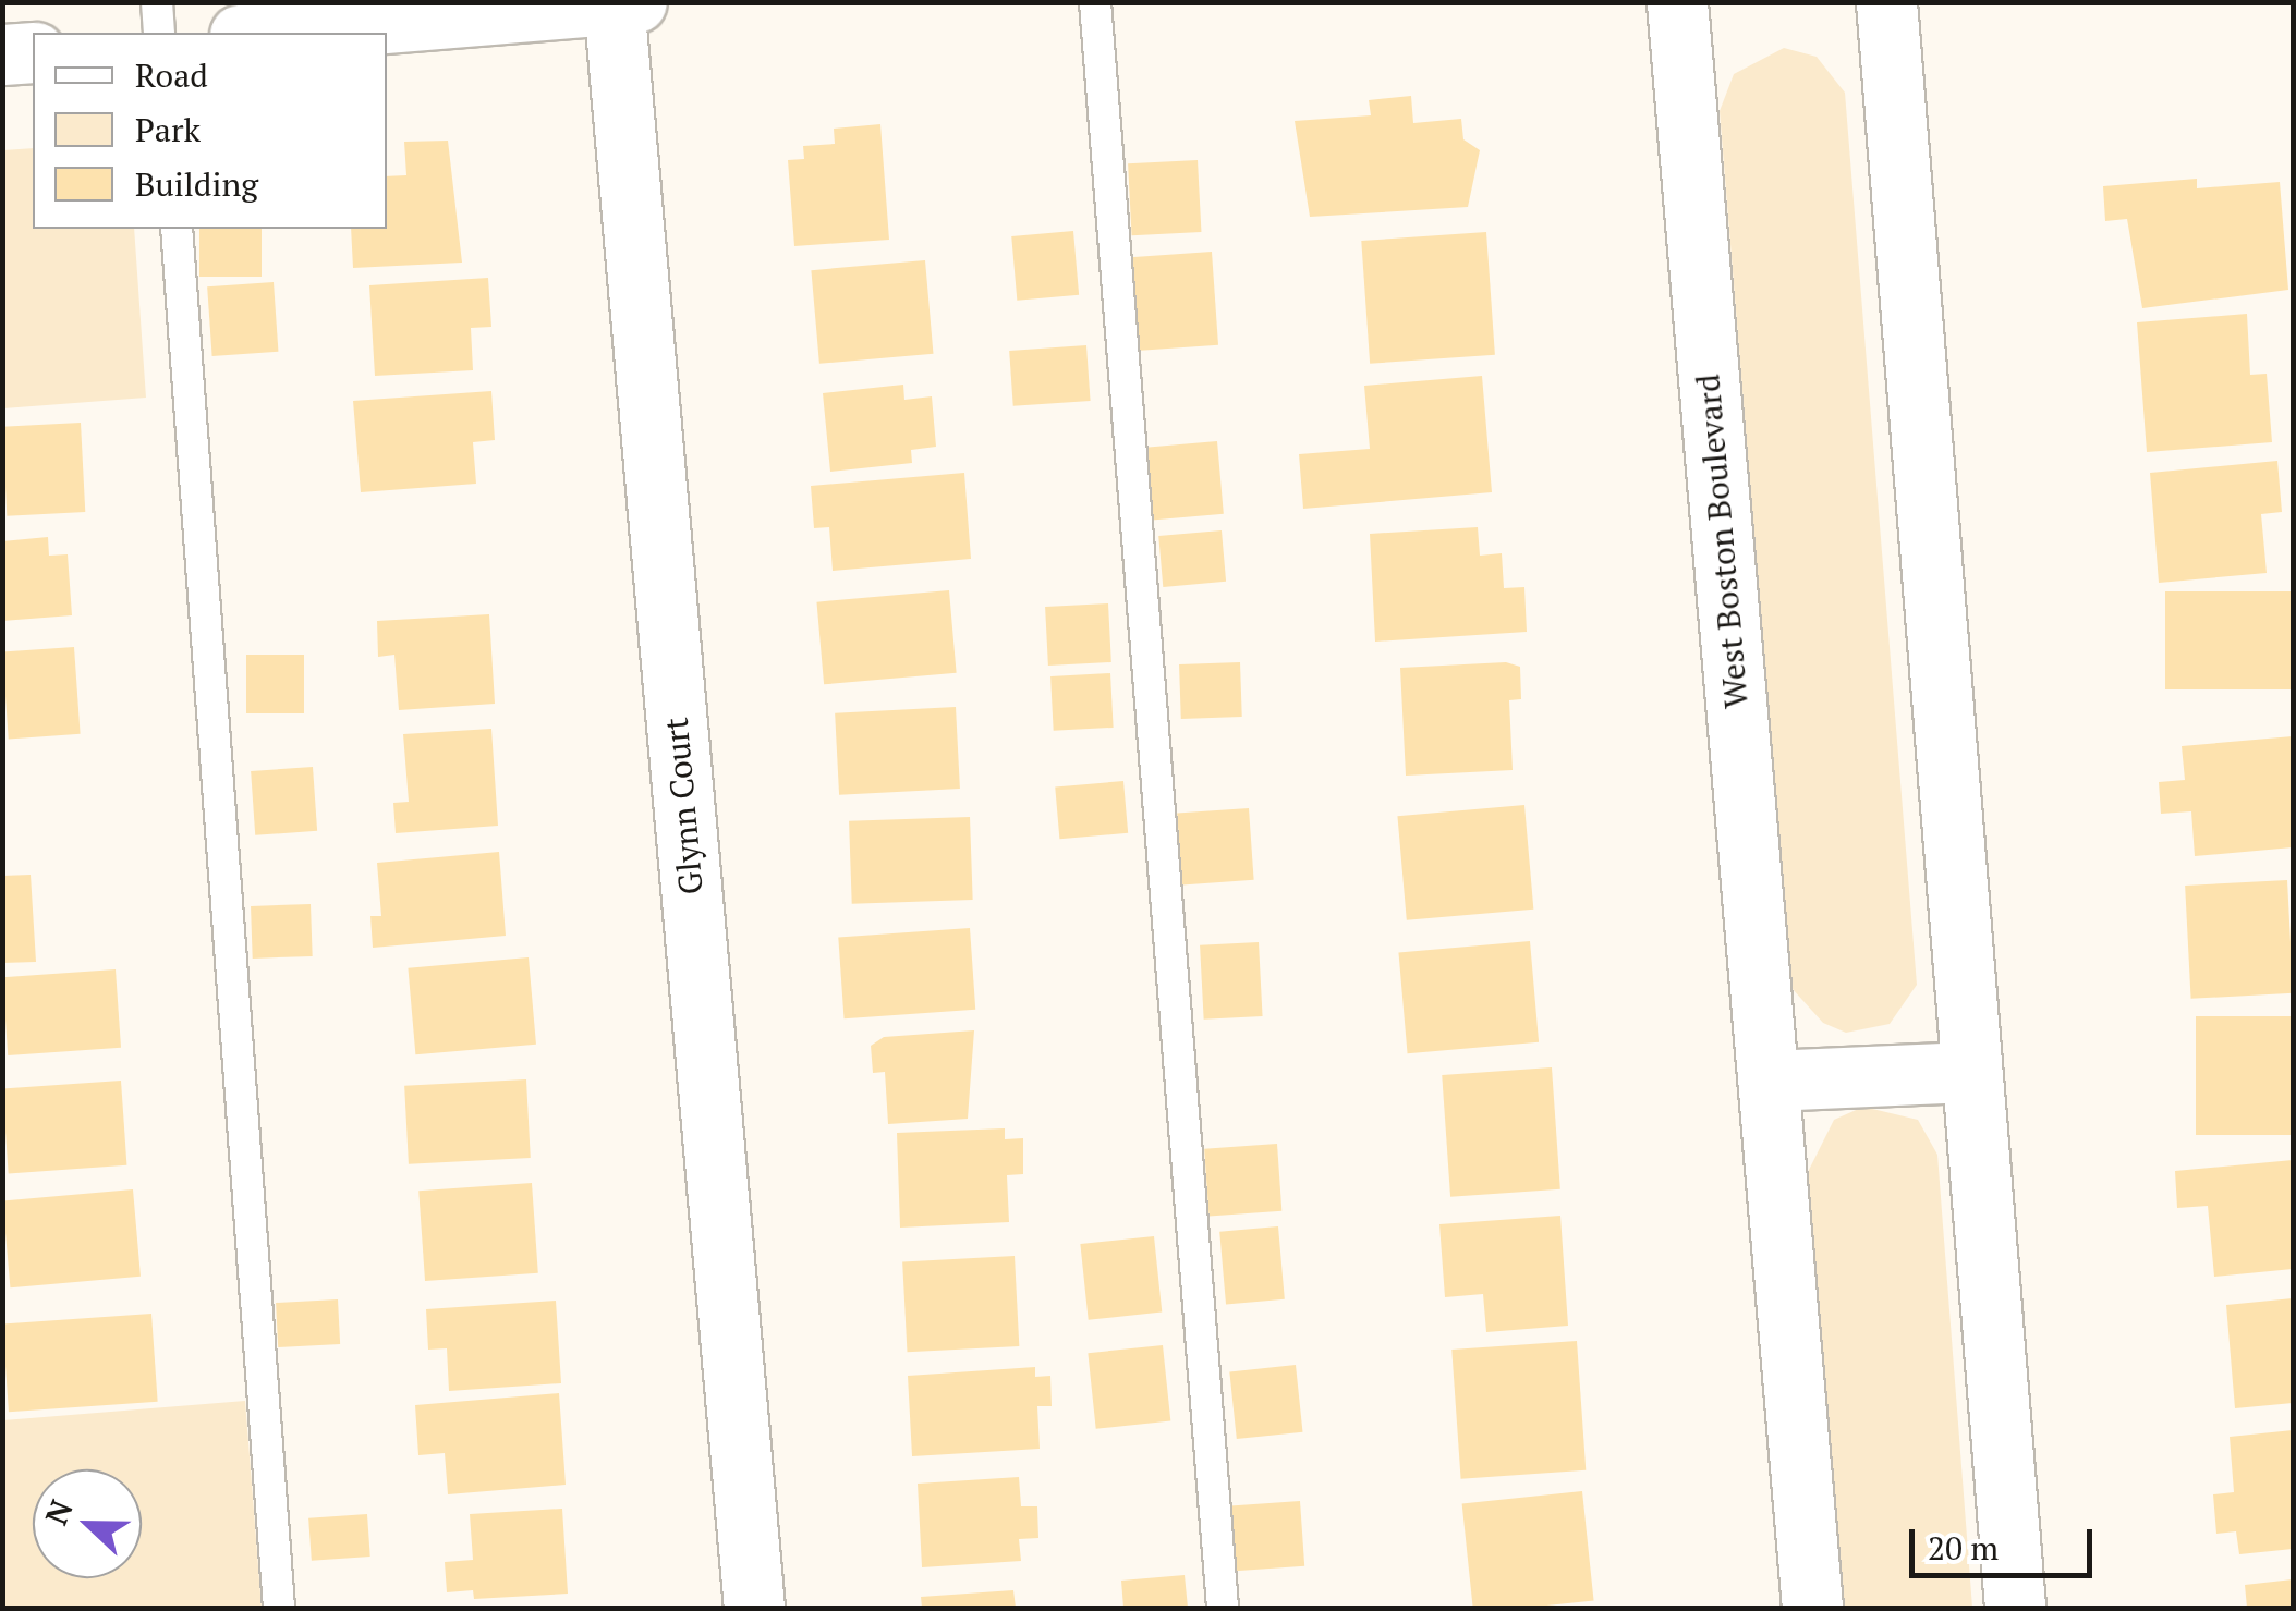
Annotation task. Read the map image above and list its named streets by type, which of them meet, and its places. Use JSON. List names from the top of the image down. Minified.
{"streets":{"street":["West Boston Boulevard","Glynn Court"]},"legend":["Road","Park","Building"],"scale_bar":"20 m","north":"left"}
